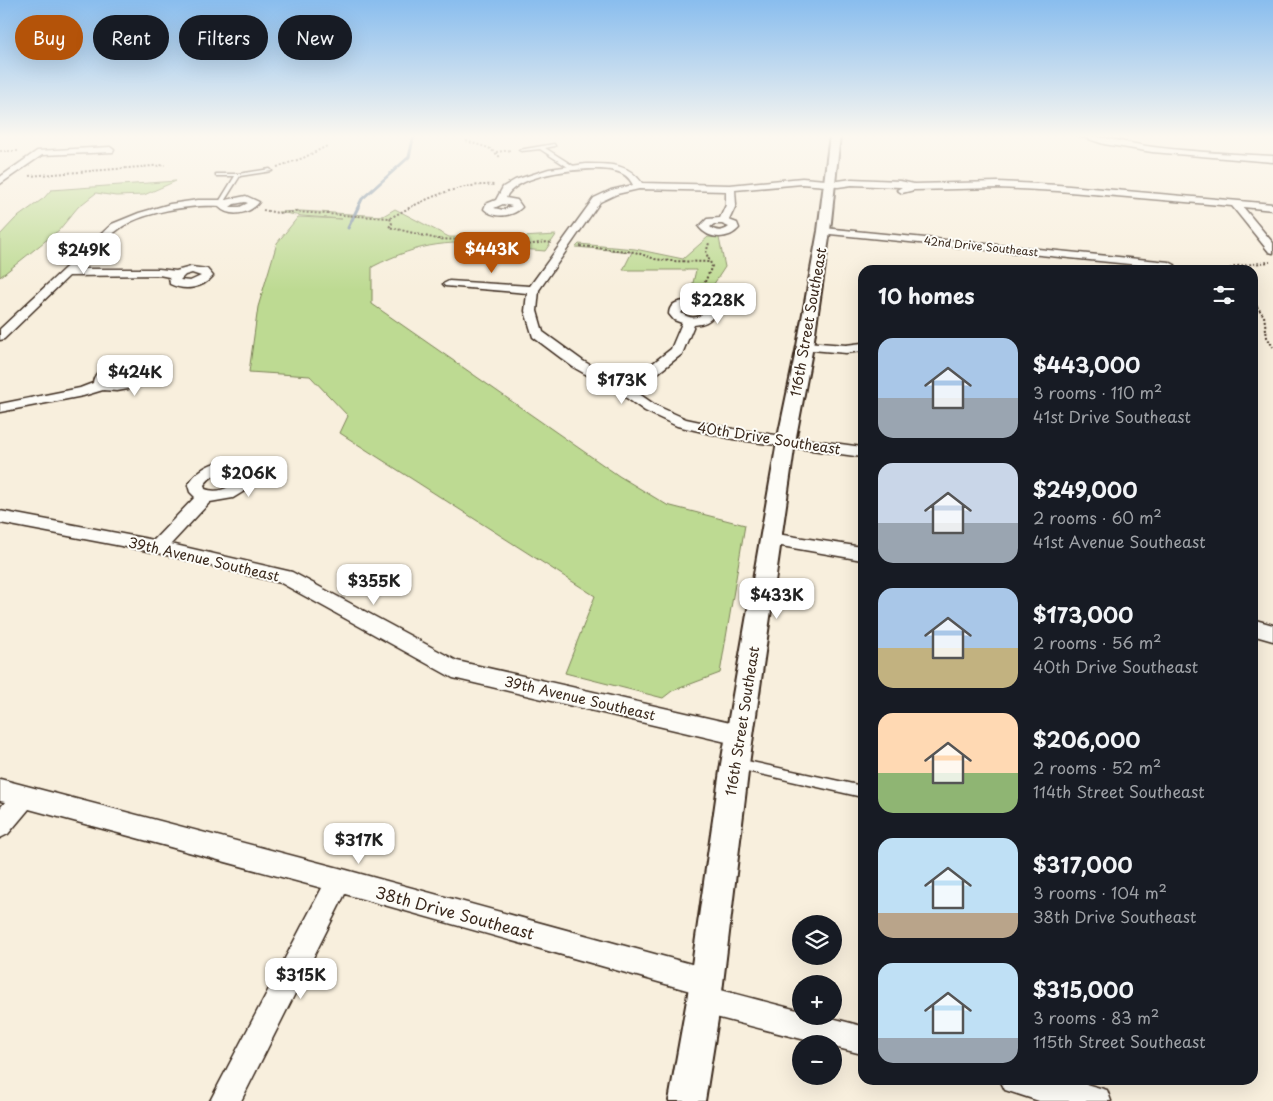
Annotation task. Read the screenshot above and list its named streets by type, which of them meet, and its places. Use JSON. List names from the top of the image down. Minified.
{"streets":{"street":["42nd Drive Southeast","116th Street Southeast","40th Drive Southeast","39th Avenue Southeast","38th Drive Southeast"]},"crossings":[["42nd Drive Southeast","116th Street Southeast"],["116th Street Southeast","40th Drive Southeast"],["116th Street Southeast","39th Avenue Southeast"],["116th Street Southeast","38th Drive Southeast"]],"page":{"chip":["Buy","Rent","Filters","New"],"price":["$443K","$249K","$228K","$424K","$173K","$206K","$355K","$433K","$317K","$315K"],"heading":"10 homes","list":[{"name":"$443,000","note":"3 rooms · 110 m² · 41st Drive Southeast"},{"name":"$249,000","note":"2 rooms · 60 m² · 41st Avenue Southeast"},{"name":"$173,000","note":"2 rooms · 56 m² · 40th Drive Southeast"},{"name":"$206,000","note":"2 rooms · 52 m² · 114th Street Southeast"},{"name":"$317,000","note":"3 rooms · 104 m² · 38th Drive Southeast"},{"name":"$315,000","note":"3 rooms · 83 m² · 115th Street Southeast"}],"map_buttons":["+","−"]}}
